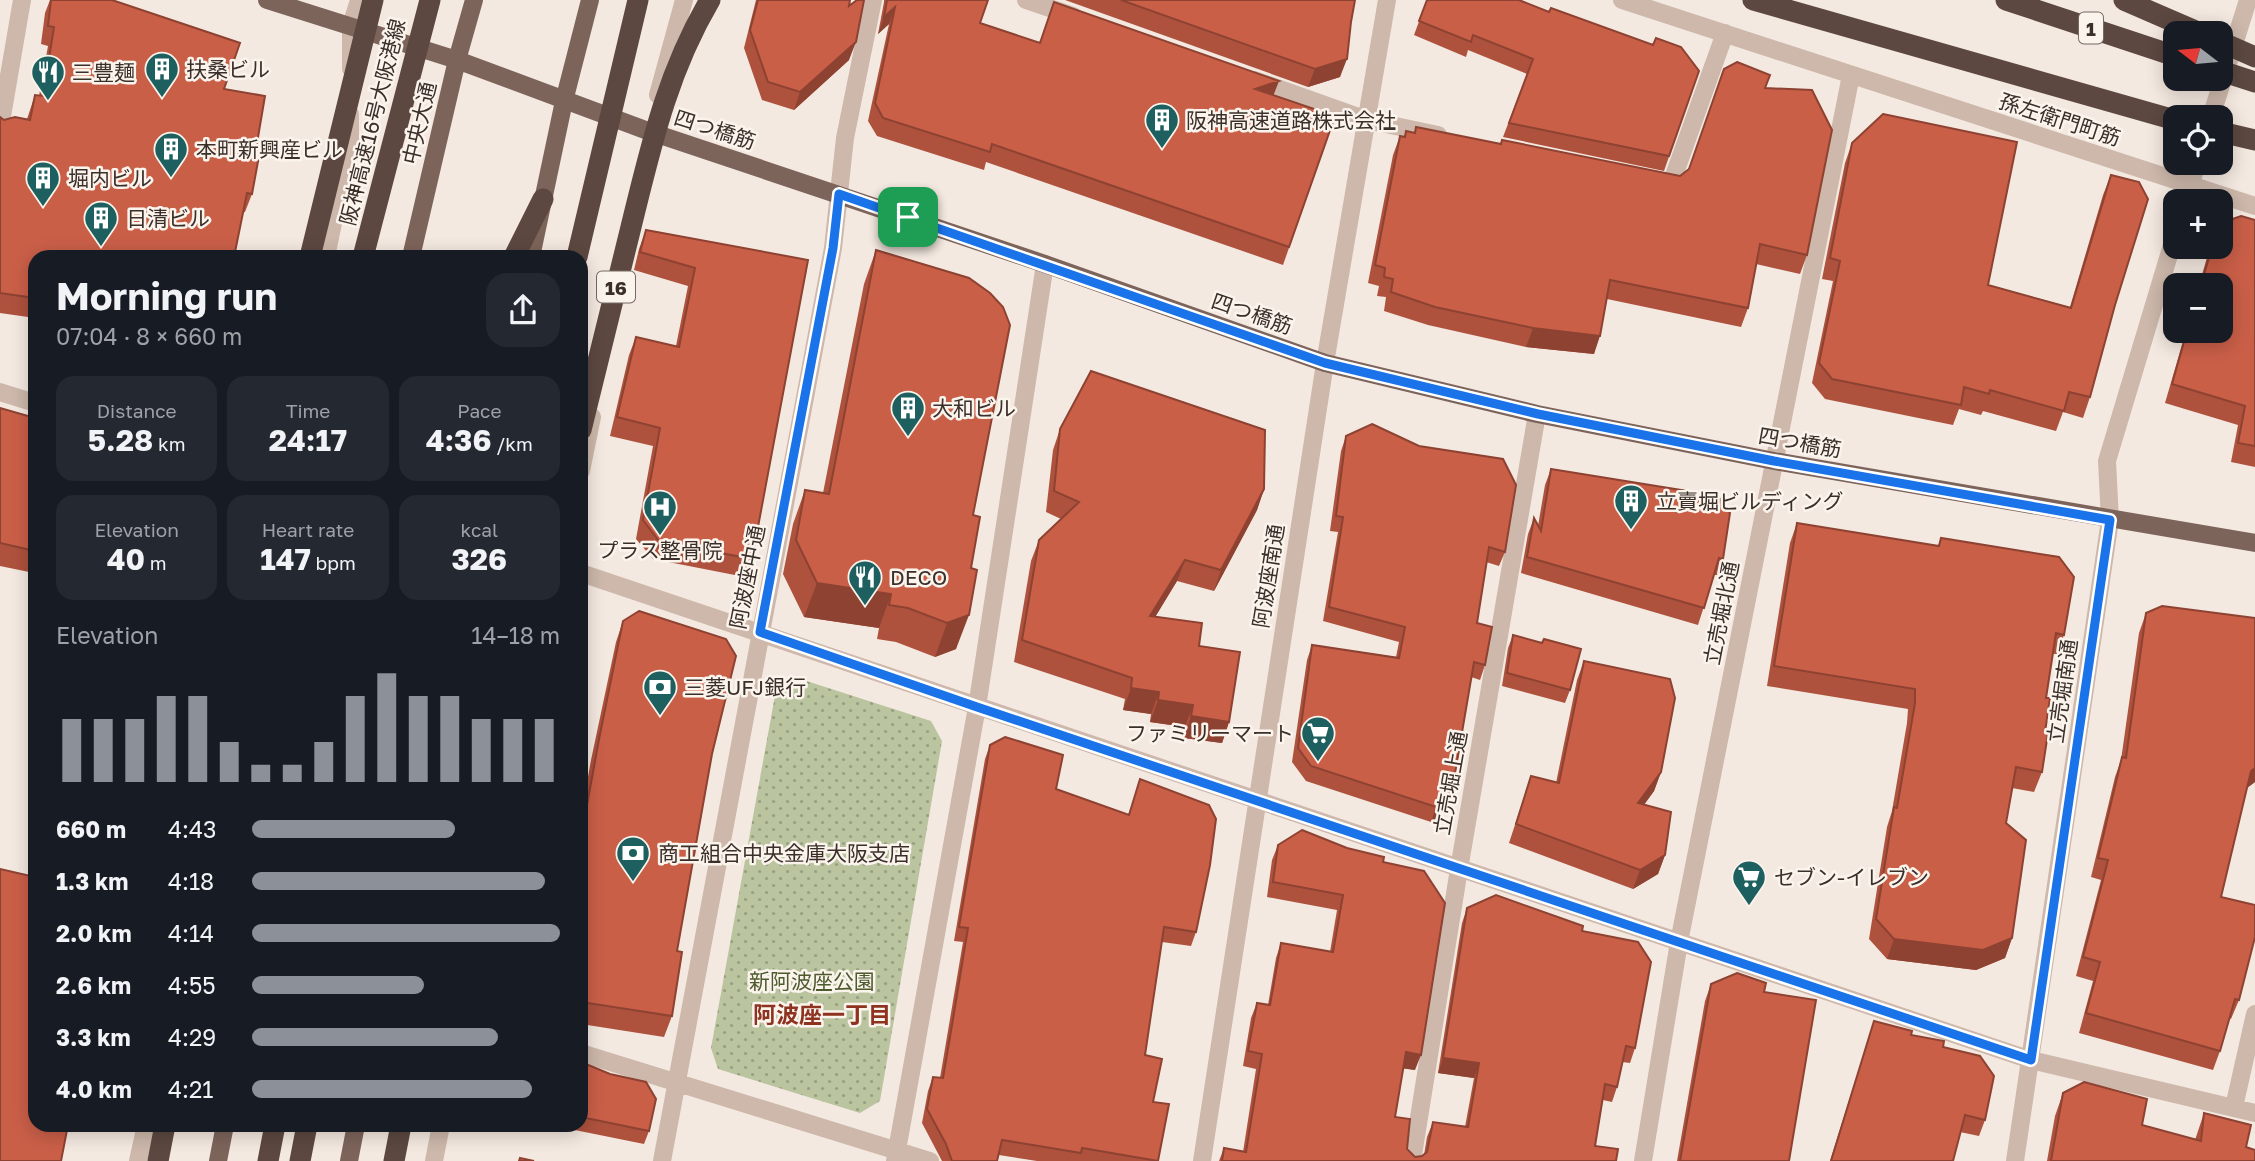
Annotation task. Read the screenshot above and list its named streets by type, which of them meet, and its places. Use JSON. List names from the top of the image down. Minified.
{"streets":{"highway":["1","阪神高速16号大阪港線","16"],"main road":["中央大通","四つ橋筋"],"street":["孫左衛門町筋","阿波座南通","阿波座中通","立売堀北通","立売堀南通","立売堀上通"]},"crossings":[["孫左衛門町筋","立売堀北通"],["中央大通","四つ橋筋"],["四つ橋筋","阿波座南通"],["四つ橋筋","阿波座中通"],["四つ橋筋","立売堀北通"],["四つ橋筋","立売堀南通"],["四つ橋筋","立売堀上通"]],"districts":["阿波座一丁目"],"parks":["新阿波座公園"],"places":{"building":["扶桑ビル","阪神高速道路株式会社","本町新興産ビル","堀内ビル","日清ビル","大和ビル","立賣堀ビルディング"],"restaurant":["三豊麺","DECO"],"hospital":["プラス整骨院"],"bank":["三菱UFJ銀行","商工組合中央金庫大阪支店"],"supermarket":["ファミリーマート","セブン-イレブン"]},"north":"left","page":{"map_buttons":["+","−"],"heading":["Morning run","07:04 · 8 × 660 m"],"stats":[["Distance","5.28 km"],["Time","24:17"],["Pace","4:36 /km"],["Elevation","40 m"],["Heart rate","147 bpm"],["kcal","326"]],"chart":["Elevation","14–18 m"],"list":[{"name":"660 m","note":"4:43"},{"name":"1.3 km","note":"4:18"},{"name":"2.0 km","note":"4:14"},{"name":"2.6 km","note":"4:55"},{"name":"3.3 km","note":"4:29"},{"name":"4.0 km","note":"4:21"}]}}
